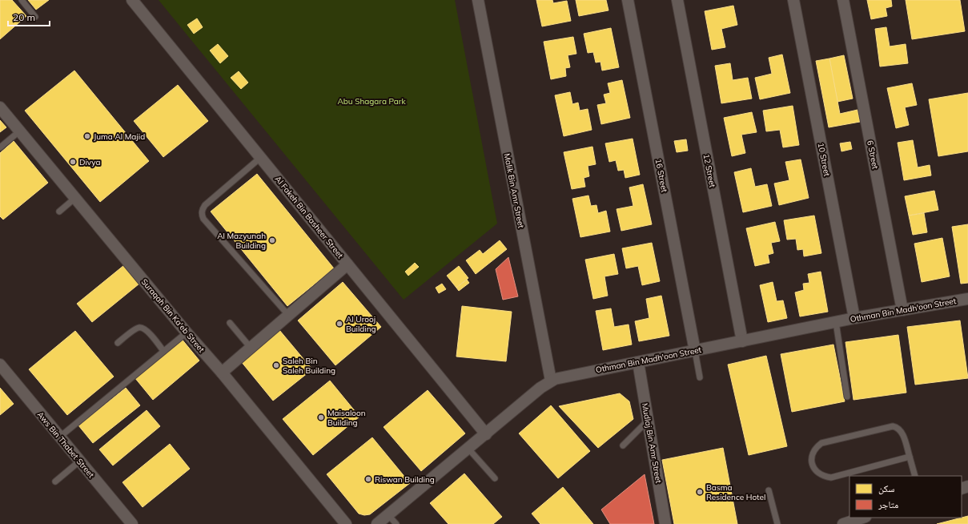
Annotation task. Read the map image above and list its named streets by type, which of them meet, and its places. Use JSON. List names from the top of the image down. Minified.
{"streets":{"street":["6 Street","10 Street","12 Street","16 Street","Malik Bin Amr Street","Al Fakeh Bin Basheer Street","Othman Bin Madh'oon Street","Suraqah Bin Ka'eb Street","Mudlaj Bin Amr Street","Aws Bin Thabet Street"]},"crossings":[["6 Street","Othman Bin Madh'oon Street"],["10 Street","Othman Bin Madh'oon Street"],["12 Street","Othman Bin Madh'oon Street"],["16 Street","Othman Bin Madh'oon Street"],["Malik Bin Amr Street","Othman Bin Madh'oon Street"],["Al Fakeh Bin Basheer Street","Othman Bin Madh'oon Street"],["Othman Bin Madh'oon Street","Mudlaj Bin Amr Street"]],"parks":["Abu Shagara Park"],"places":["Juma Al Majid","Divya","Al Mazyunah Building","Al Urooj Building","Saleh Bin Saleh Building","Maisaloon Building","Riswan Building","Basma Residence Hotel"],"legend":["سكن","متاجر"],"scale_bar":"20 m"}
